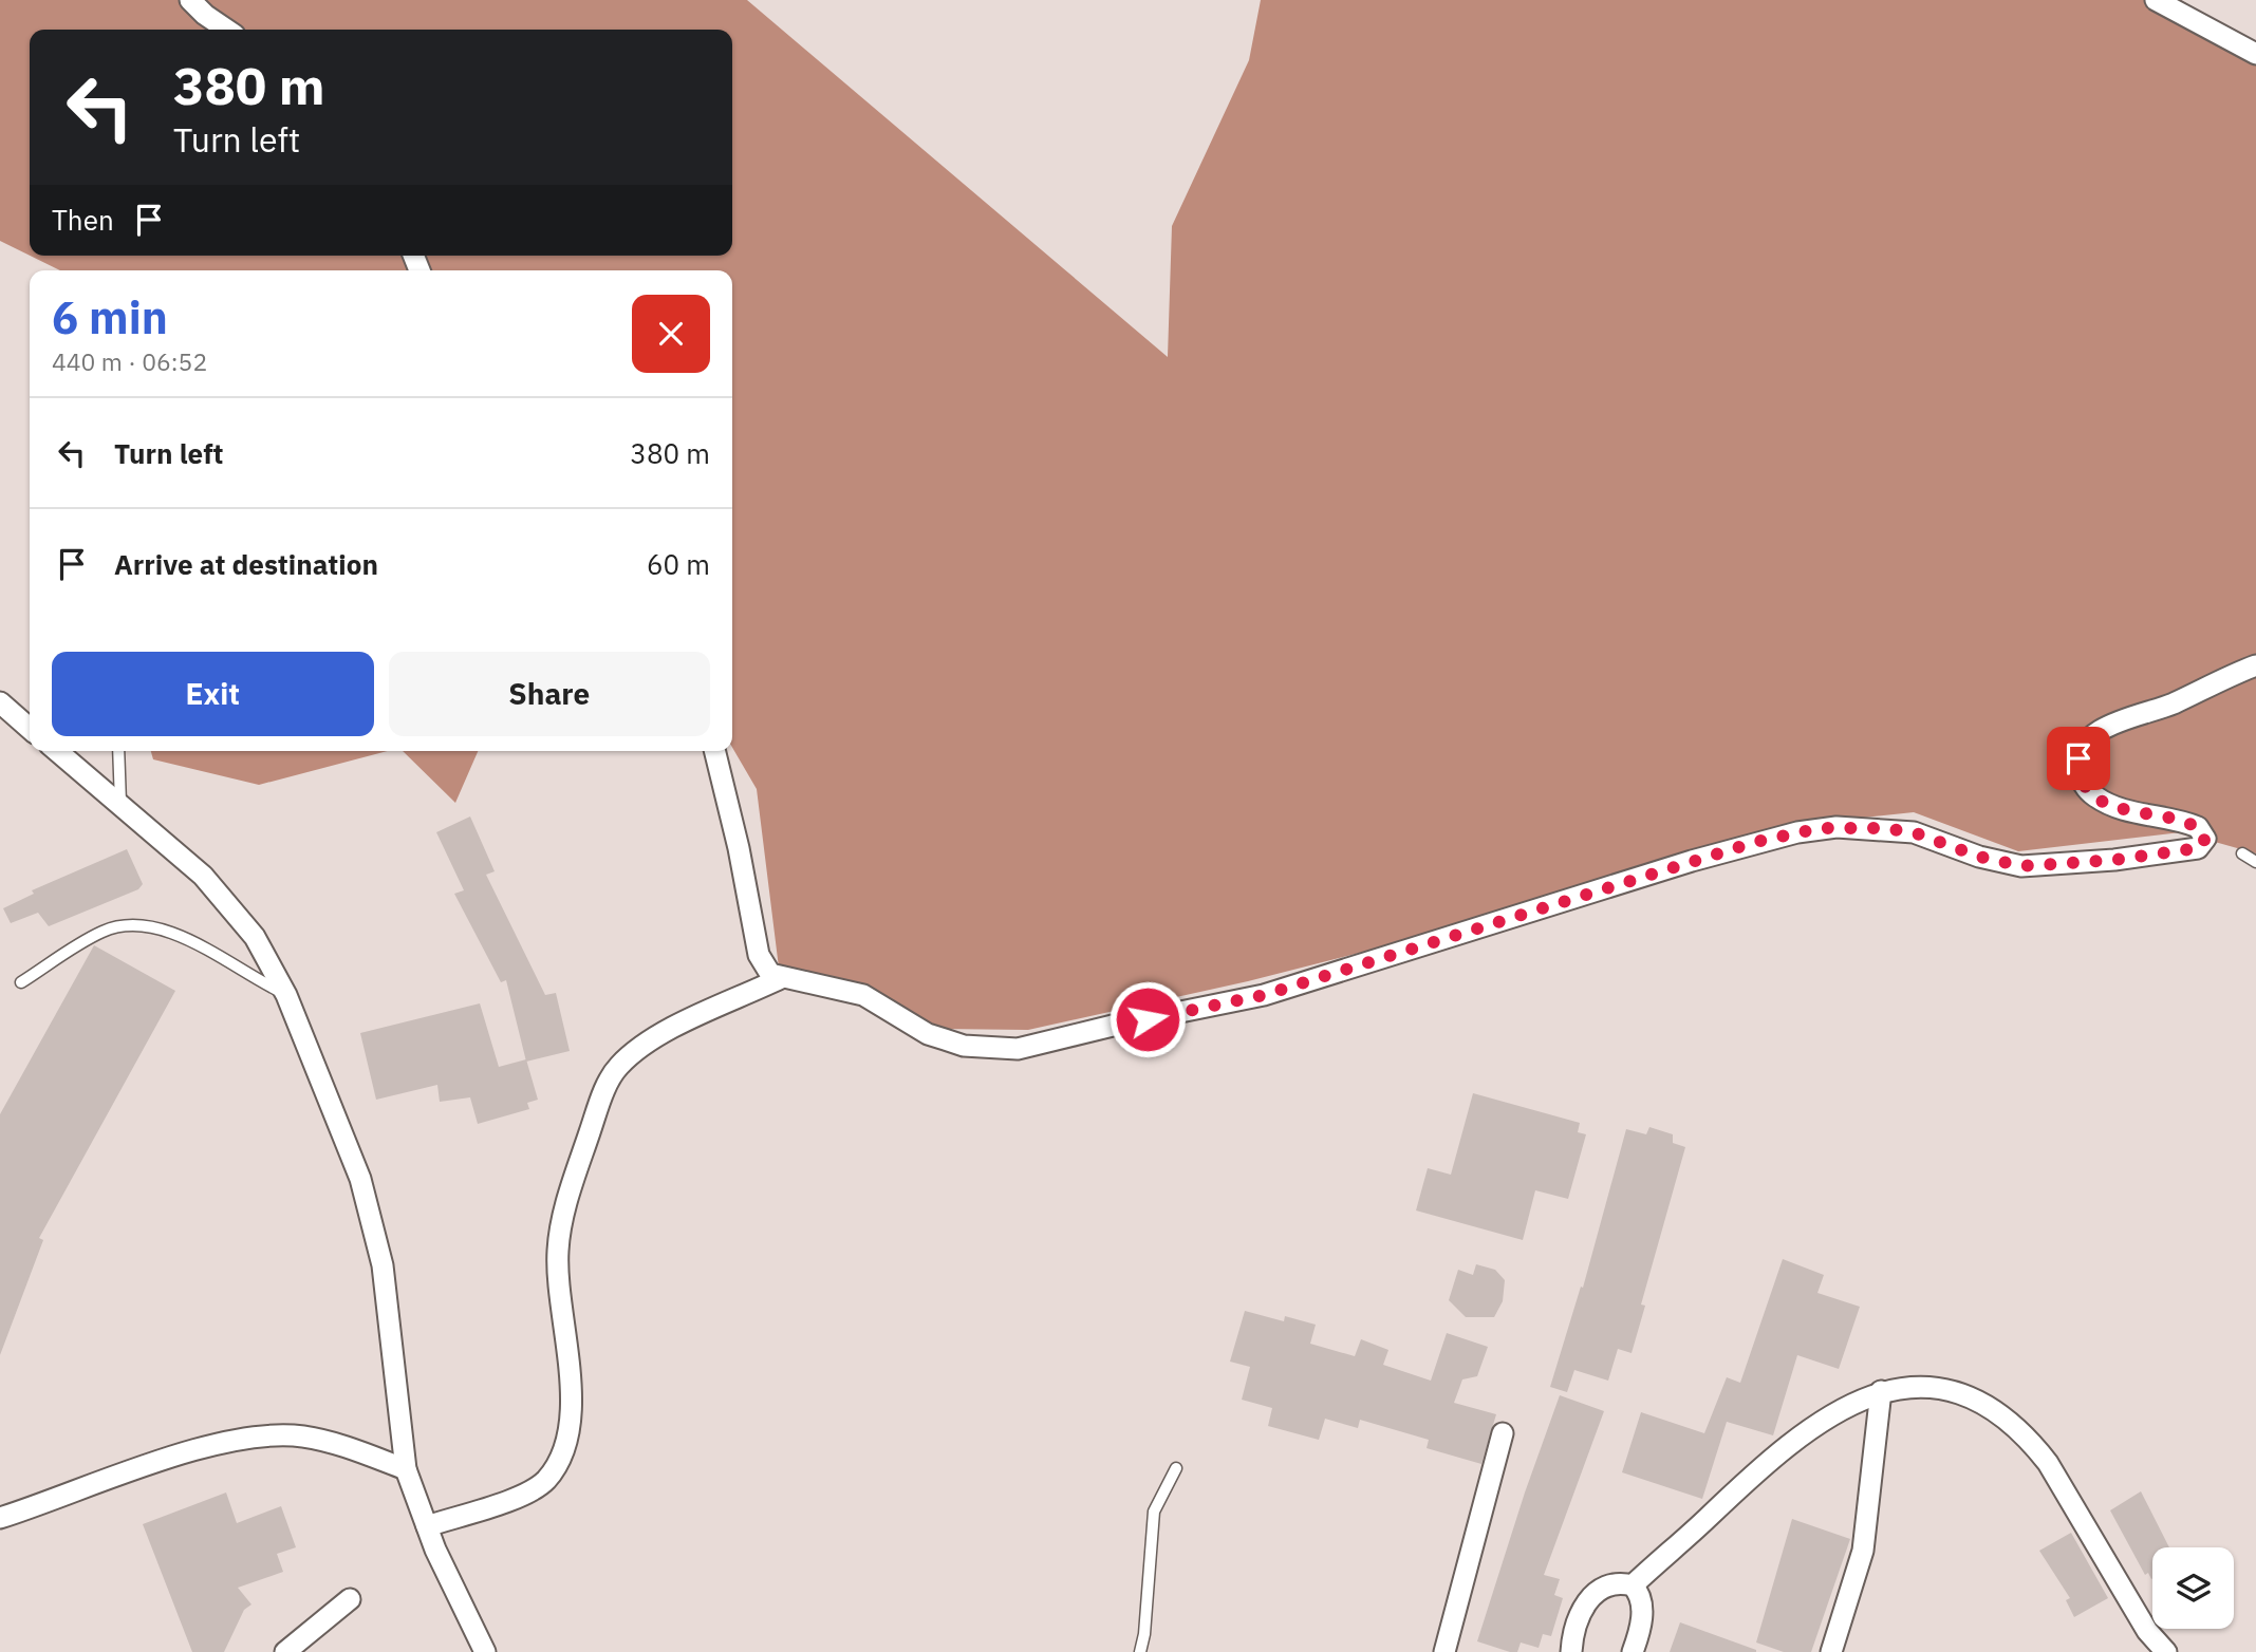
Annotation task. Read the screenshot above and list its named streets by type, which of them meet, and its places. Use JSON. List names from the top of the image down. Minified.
{"page":{"turn":["380 m","Turn left"],"then":"Then","heading":["6 min","440 m · 06:52"],"list":[{"name":"Turn left","value":"380 m"},{"name":"Arrive at destination","value":"60 m"}],"buttons":["Exit","Share"]}}
